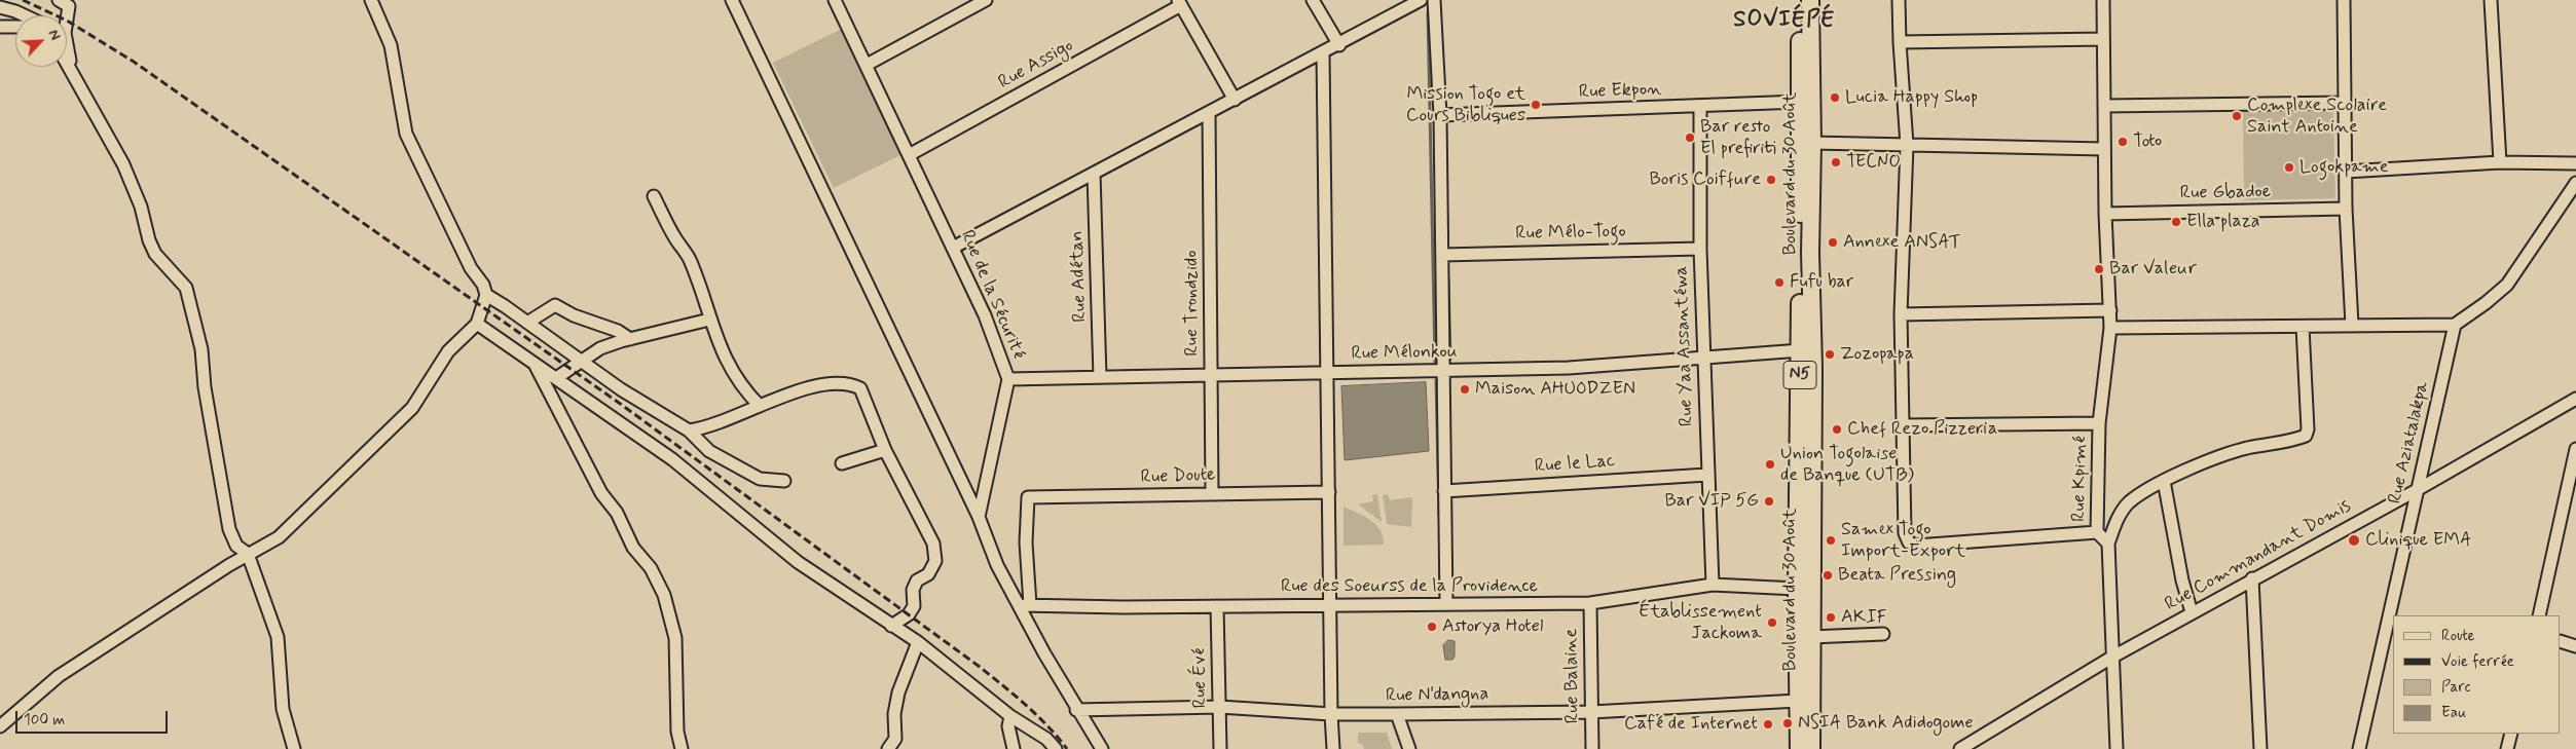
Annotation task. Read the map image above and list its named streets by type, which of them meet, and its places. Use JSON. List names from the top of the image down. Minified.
{"streets":{"highway":["Boulevard du 30 Août","N5"],"street":["Rue Assigo","Rue Ekpon","Rue Gbadoe","Rue Mélo-Togo","Rue Adétan","Rue de la Sécurité","Rue Trondzido","Rue Yaa Assantéwa","Rue Mélonkou","Rue Aziatalakpa","Rue le Lac","Rue Doute","Rue Kpimé","Rue Commandant Domis","Rue des Soeurss de la Providence","Rue Balaine","Rue Évé","Rue N'dangna"]},"crossings":[["Rue Assigo","Rue de la Sécurité"],["Rue Ekpon","Boulevard du 30 Août"],["Rue Ekpon","Rue Yaa Assantéwa"],["Boulevard du 30 Août","Rue Mélonkou"],["Boulevard du 30 Août","Rue des Soeurss de la Providence"],["Boulevard du 30 Août","Rue N'dangna"],["Rue Gbadoe","Rue Kpimé"],["Rue Mélo-Togo","Rue Yaa Assantéwa"],["Rue Adétan","Rue Mélonkou"],["Rue de la Sécurité","Rue Mélonkou"],["Rue Trondzido","Rue Mélonkou"],["Rue Trondzido","Rue Doute"],["Rue Yaa Assantéwa","Rue Mélonkou"],["Rue Yaa Assantéwa","Rue le Lac"],["Rue Yaa Assantéwa","Rue des Soeurss de la Providence"],["Rue Aziatalakpa","Rue Commandant Domis"],["Rue Doute","Rue des Soeurss de la Providence"],["Rue des Soeurss de la Providence","Rue Balaine"],["Rue des Soeurss de la Providence","Rue Évé"],["Rue Balaine","Rue N'dangna"],["Rue Évé","Rue N'dangna"]],"districts":["SOVIÉPÉ"],"places":["Lucia Happy Shop","Mission Togo et Cours Bibliques","Complexe Scolaire Saint Antoine","Bar resto El prefiriti","Toto","TECNO","Logokpame","Boris Coiffure","Ella plaza","Annexe ANSAT","Bar Valeur","Fufu bar","Zozopapa","Maison AHUODZEN","Chef Rezo Pizzeria","Union Togolaise de Banque (UTB)","Bar VIP 5G","Samex Togo Import-Export","Clinique EMA","Beata Pressing","AKIF","Établissement Jackoma","Astorya Hotel","NSIA Bank Adidogome","Café de Internet"],"legend":["Route","Voie ferrée","Parc","Eau"],"scale_bar":"100 m","north":"top right"}
